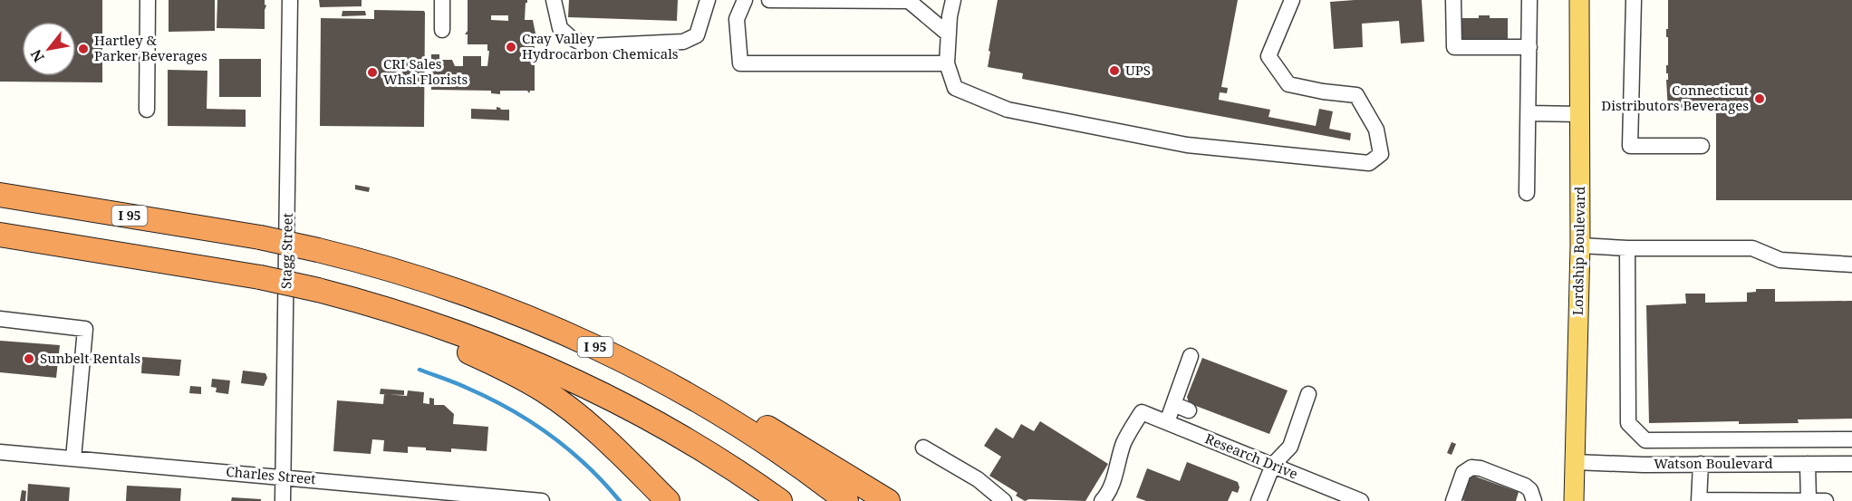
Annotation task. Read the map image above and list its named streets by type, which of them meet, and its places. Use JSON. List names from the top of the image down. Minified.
{"streets":{"highway":["I 95"],"main road":["Lordship Boulevard"],"street":["Stagg Street","Research Drive","Watson Boulevard","Charles Street"]},"crossings":[["Stagg Street","Charles Street"],["Lordship Boulevard","Watson Boulevard"]],"places":["Cray Valley Hydrocarbon Chemicals","Hartley & Parker Beverages","UPS","CRI Sales Whsl Florists","Connecticut Distributors Beverages","Sunbelt Rentals"],"north":"bottom left"}
